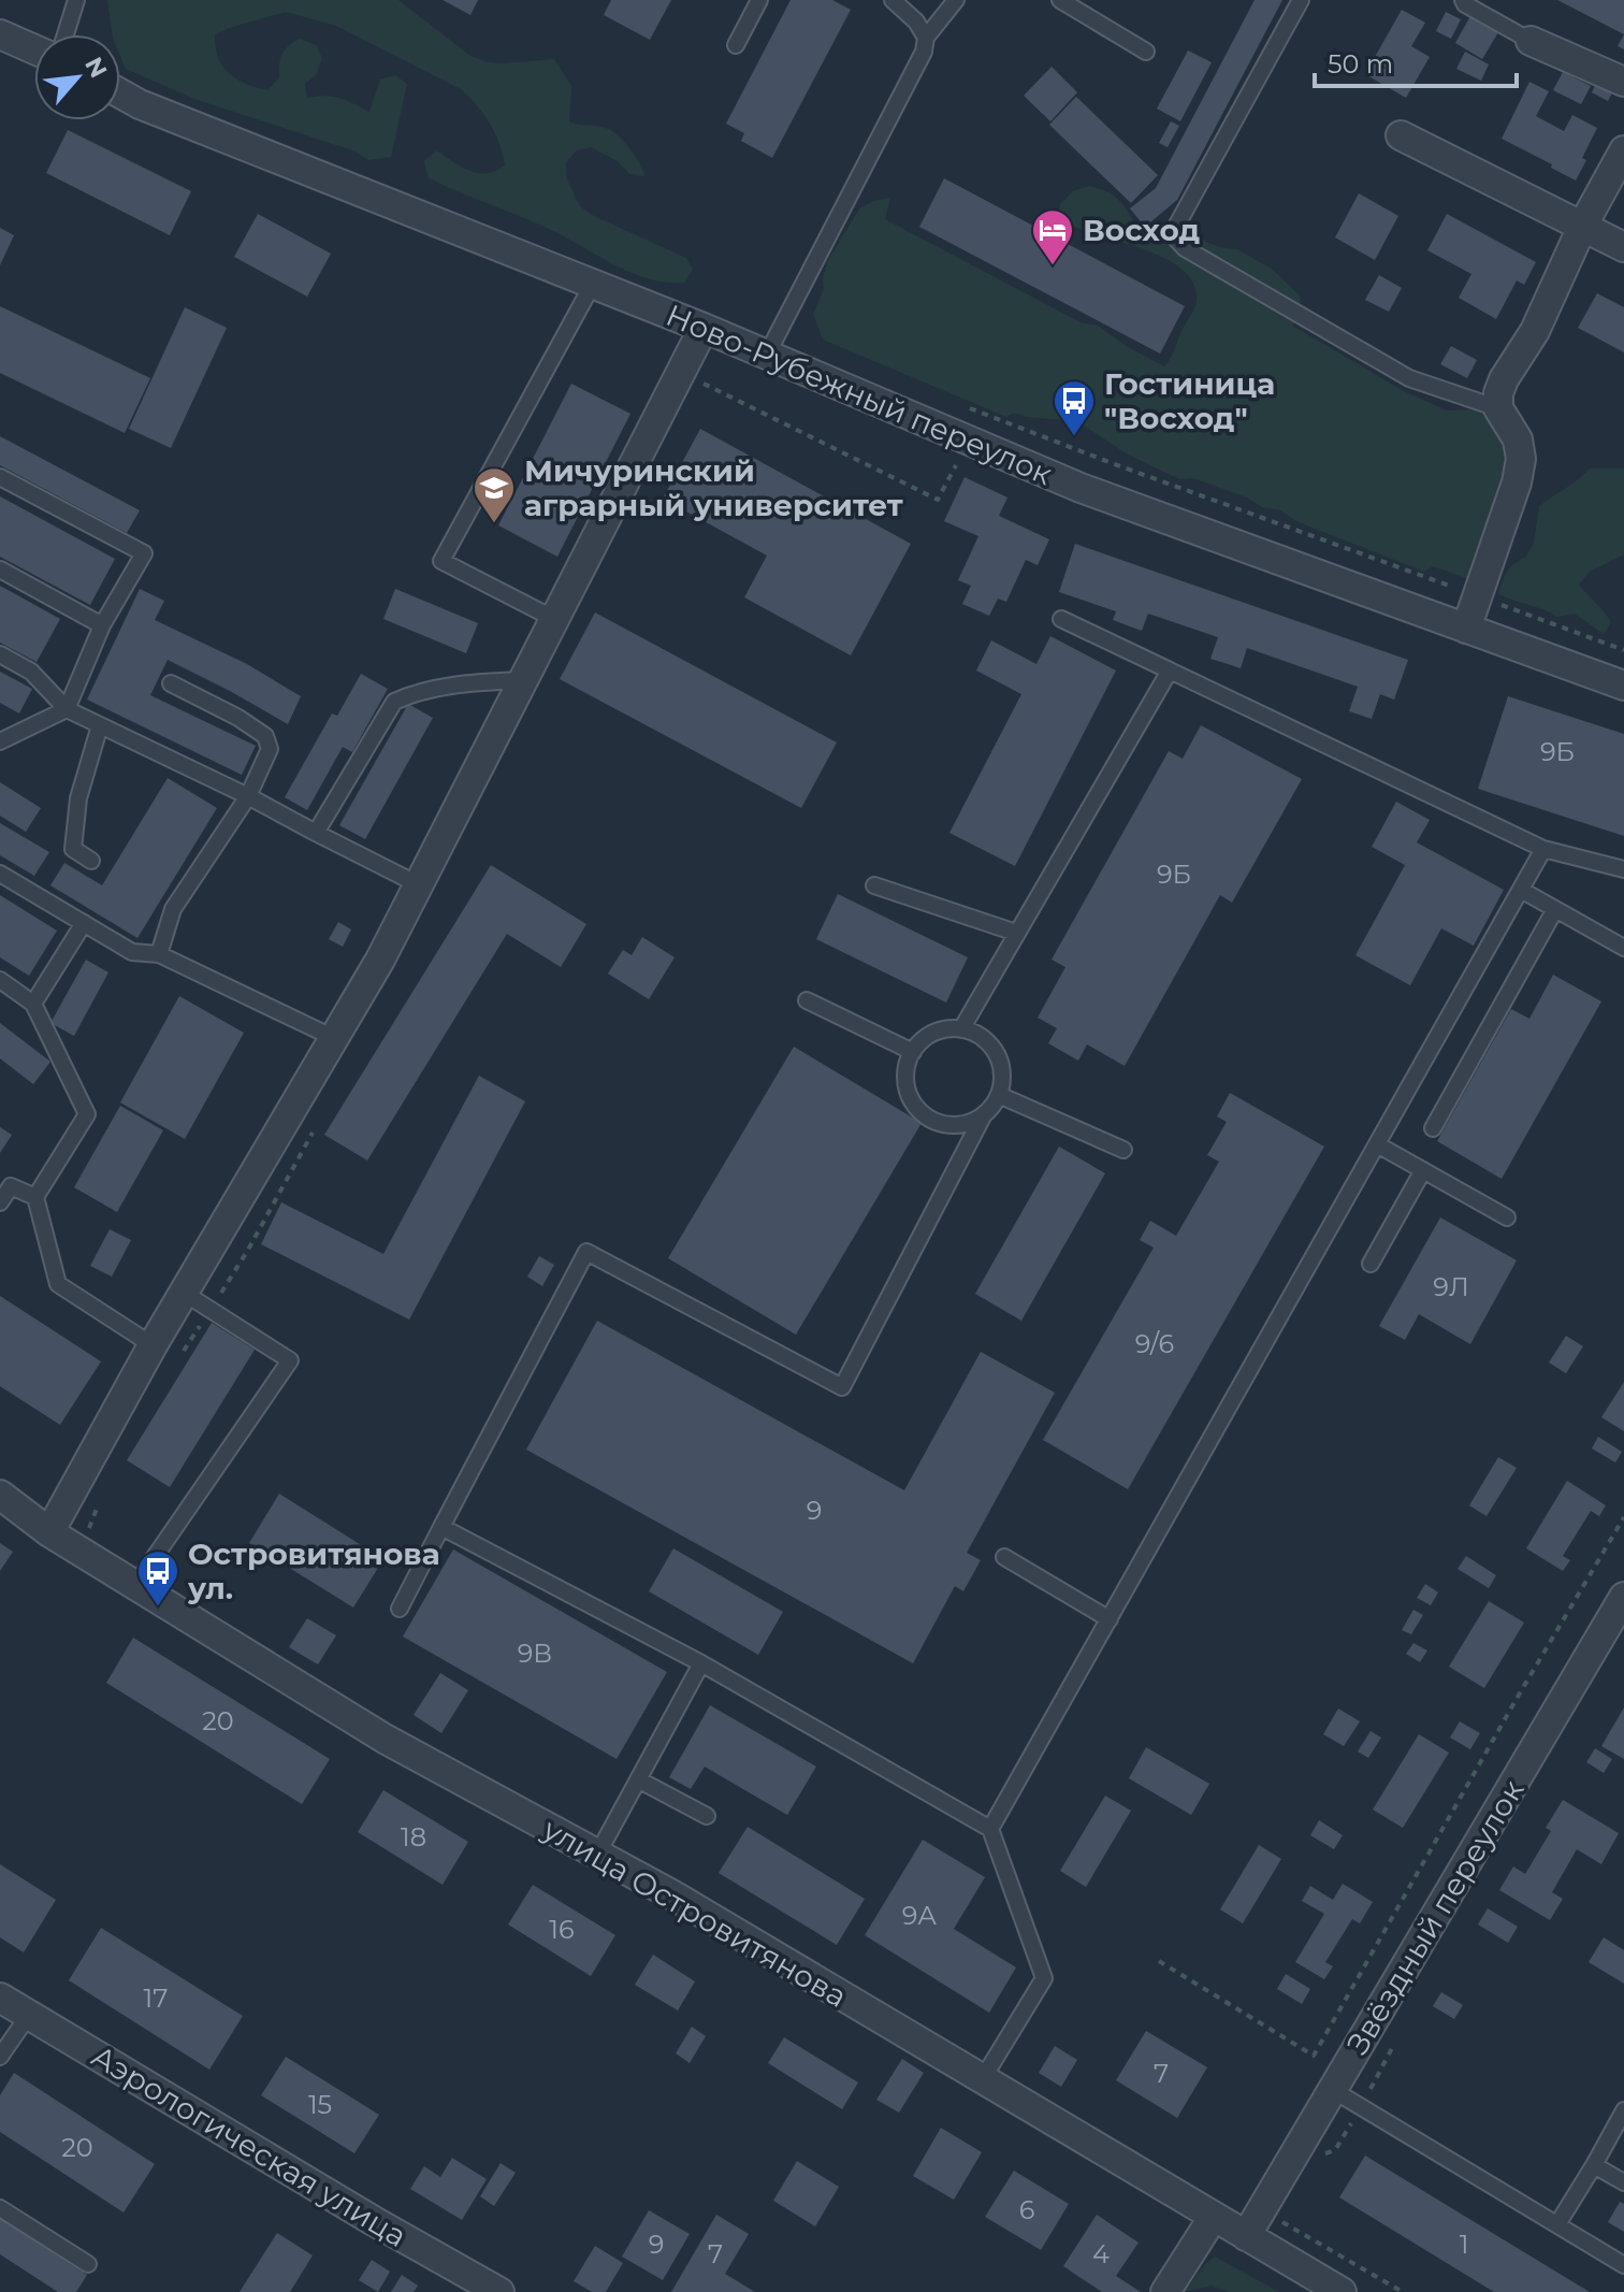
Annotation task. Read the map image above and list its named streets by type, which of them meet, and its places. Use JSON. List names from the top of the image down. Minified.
{"streets":{"street":["Ново-Рубежный переулок","улица Островитянова","Звёздный переулок","Аэрологическая улица"]},"crossings":[["улица Островитянова","Звёздный переулок"]],"places":{"hotel":["Восход"],"bus stop":["Гостиница \"Восход\"","Островитянова ул."],"school or university":["Мичуринский аграрный университет"]},"house_numbers":["9Б","9Б","9Л","9/6","9","9В","20","18","9А","16","17","7","15","20","6","9","1","7","4"],"scale_bar":"50 m","north":"top right"}
